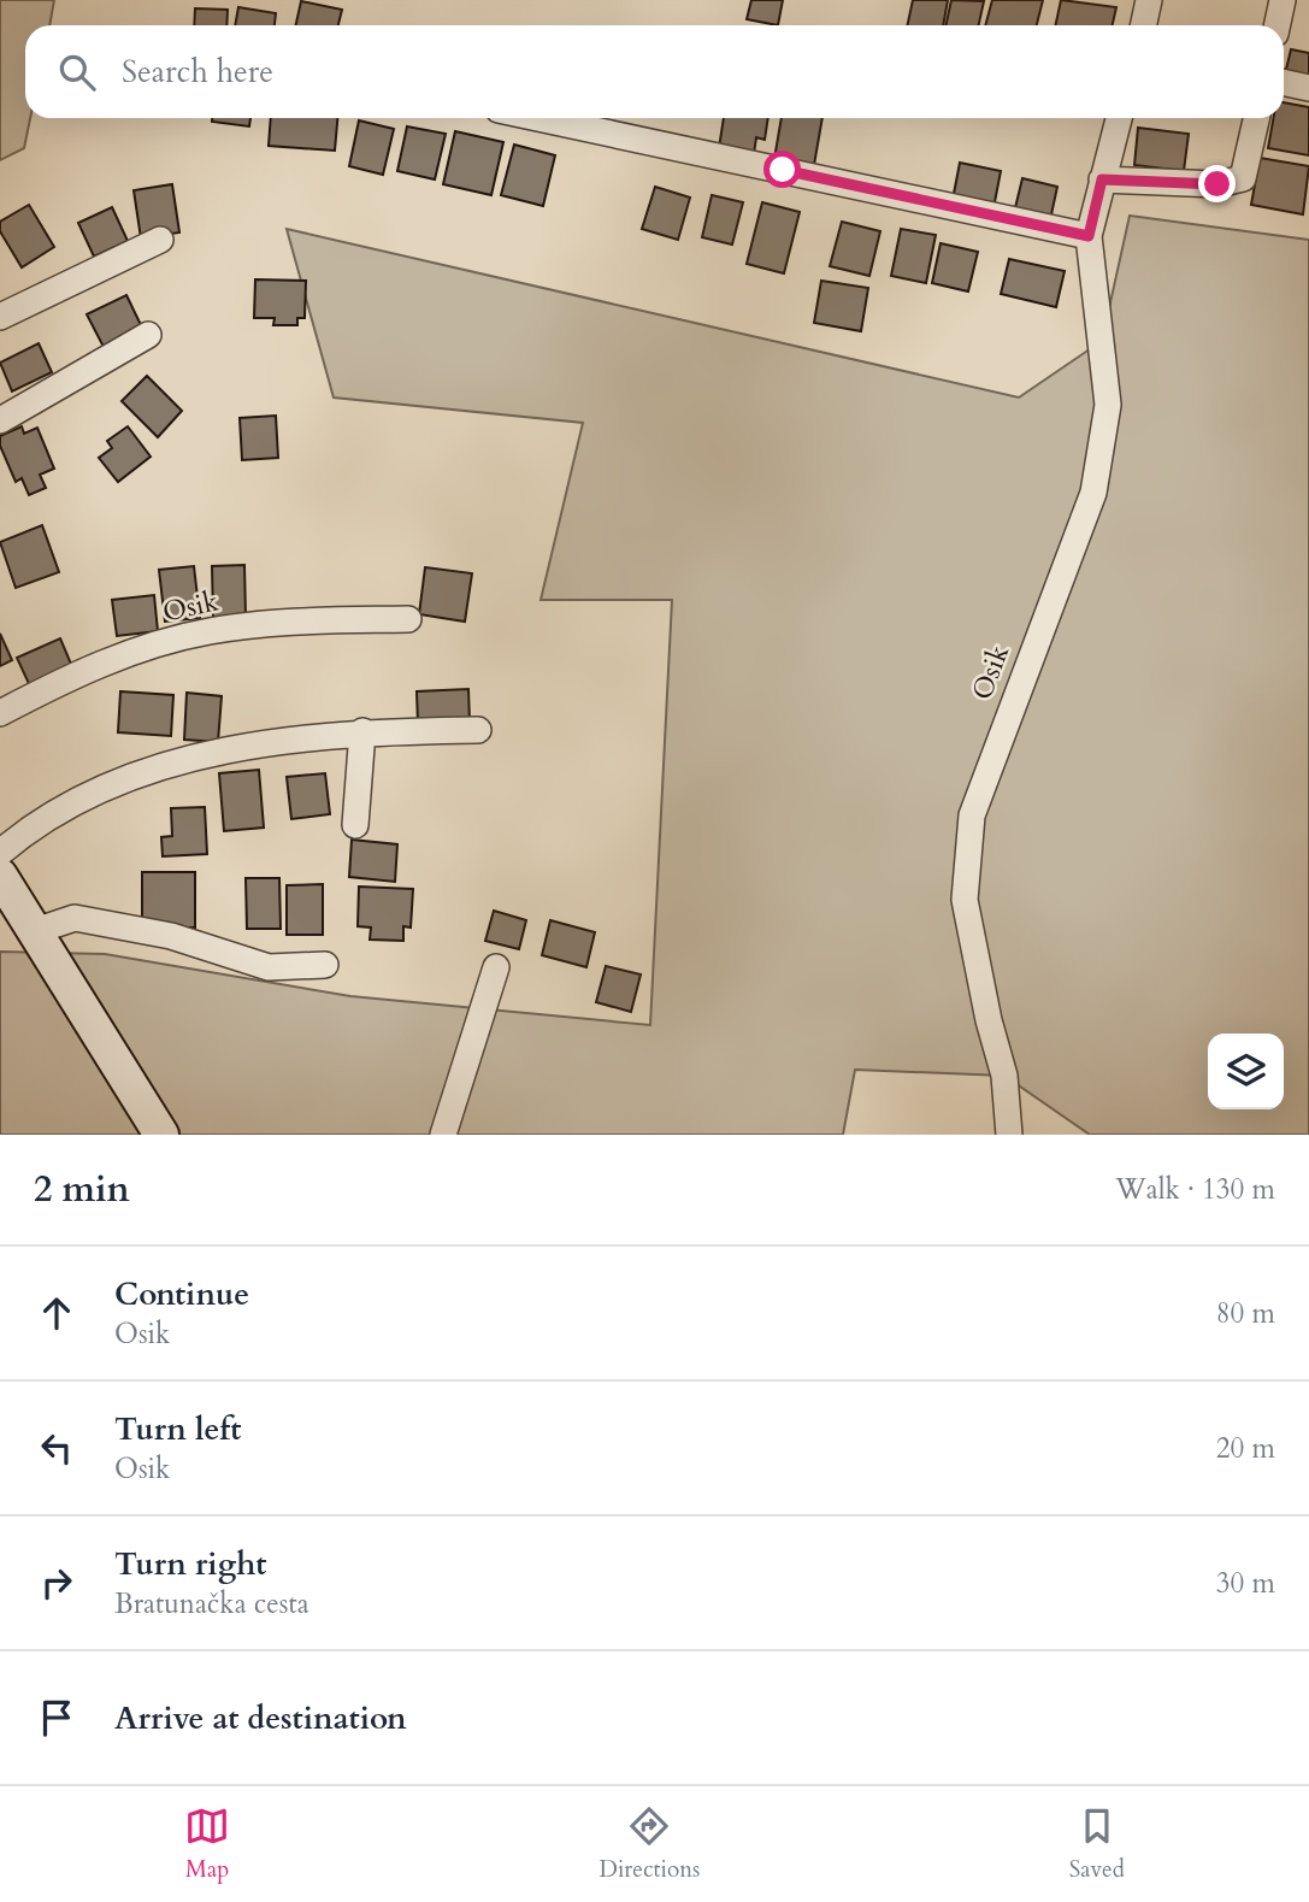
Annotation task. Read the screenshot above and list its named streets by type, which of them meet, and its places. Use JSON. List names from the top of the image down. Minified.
{"streets":{"street":["Osik"]},"page":{"search":"Search here","heading":["2 min","Walk · 130 m"],"list":[["Continue","Osik","80 m"],["Turn left","Osik","20 m"],["Turn right","Bratunačka cesta","30 m"],"Arrive at destination"],"nav":["Map","Directions","Saved"]}}
